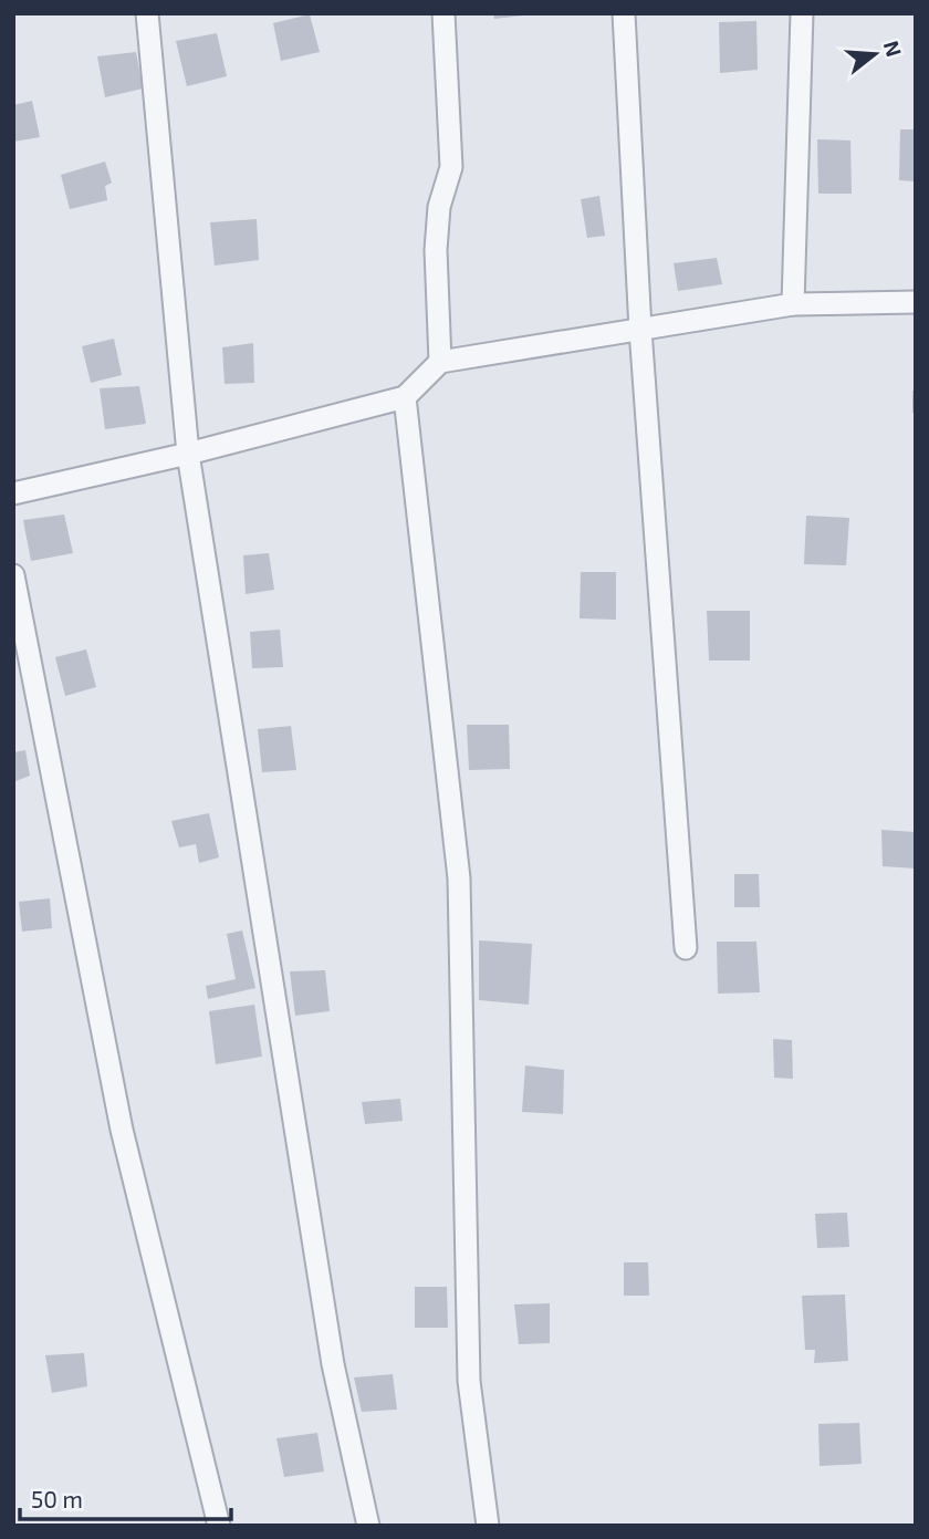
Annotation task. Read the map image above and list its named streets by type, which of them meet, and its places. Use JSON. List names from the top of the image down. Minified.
{"scale_bar":"50 m","north":"right"}
